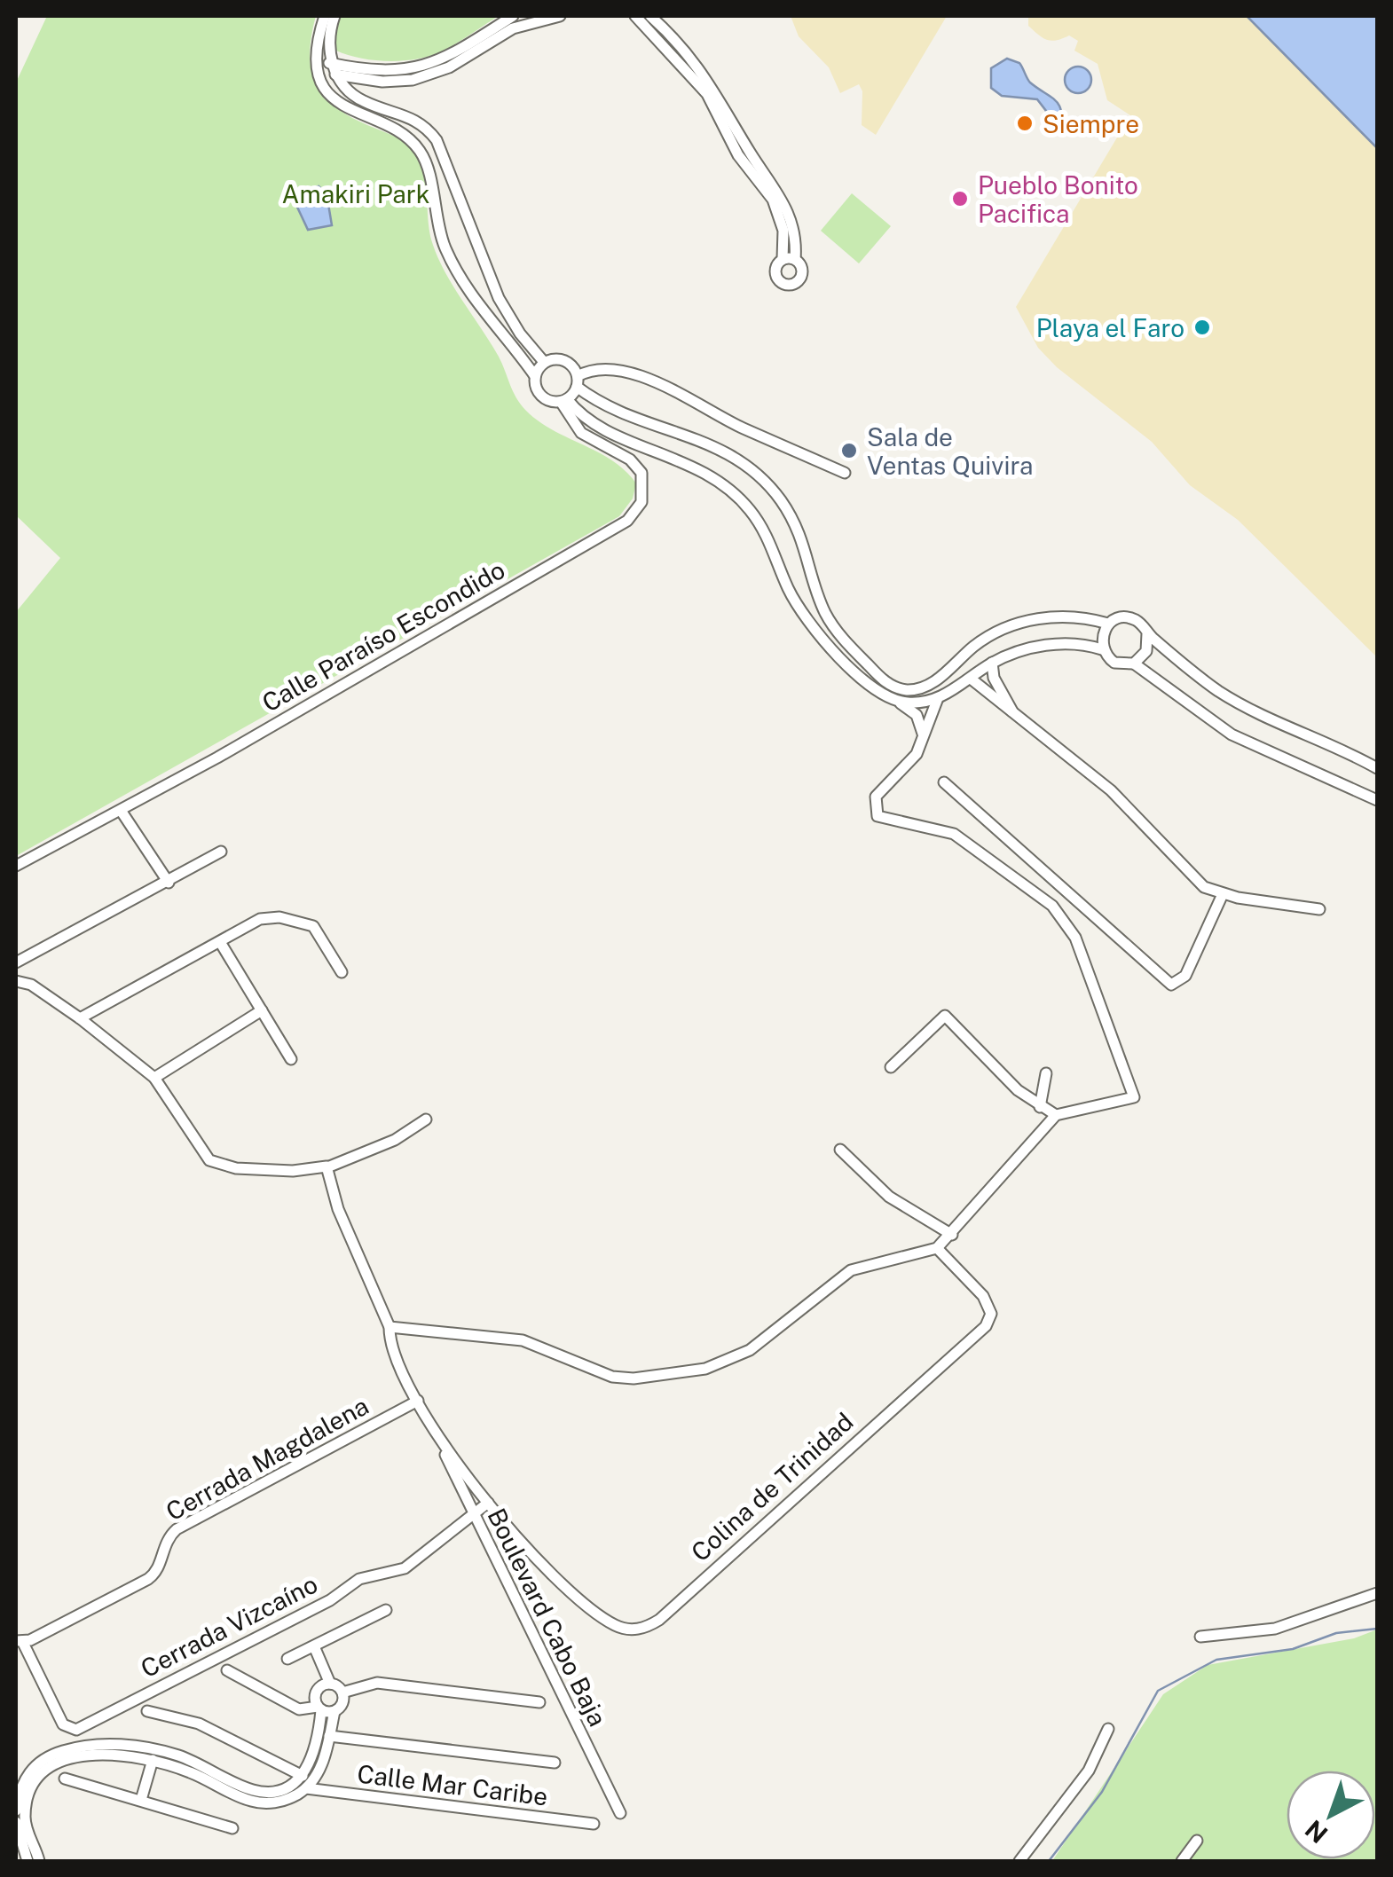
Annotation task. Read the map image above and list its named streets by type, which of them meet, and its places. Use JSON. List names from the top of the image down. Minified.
{"streets":{"street":["Calle Paraíso Escondido","Cerrada Magdalena","Colina de Trinidad","Boulevard Cabo Baja","Cerrada Vizcaíno","Calle Mar Caribe"]},"crossings":[["Cerrada Magdalena","Boulevard Cabo Baja"],["Cerrada Magdalena","Cerrada Vizcaíno"],["Colina de Trinidad","Boulevard Cabo Baja"],["Boulevard Cabo Baja","Cerrada Vizcaíno"]],"parks":["Amakiri Park"],"places":["Siempre","Pueblo Bonito Pacifica","Playa el Faro","Sala de Ventas Quivira"],"north":"bottom left"}
